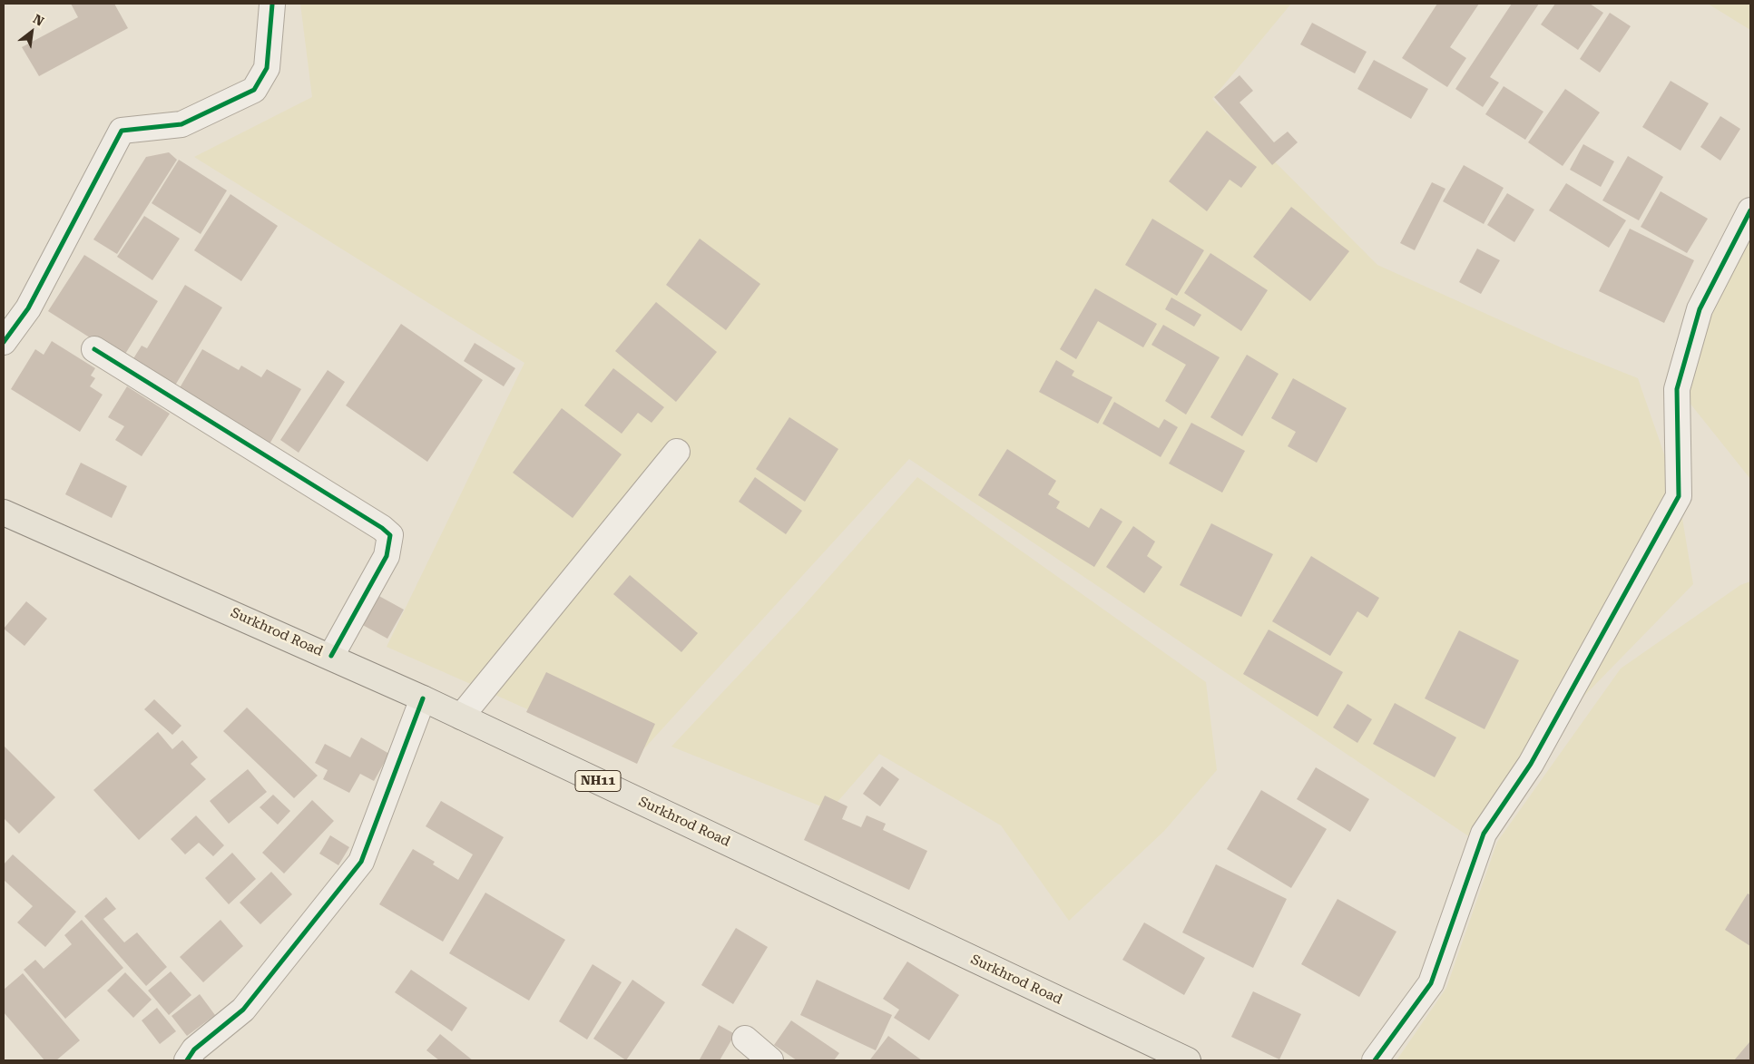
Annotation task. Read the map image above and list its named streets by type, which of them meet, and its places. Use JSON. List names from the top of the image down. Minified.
{"streets":{"main road":["Surkhrod Road","NH11"]},"north":"top right"}
